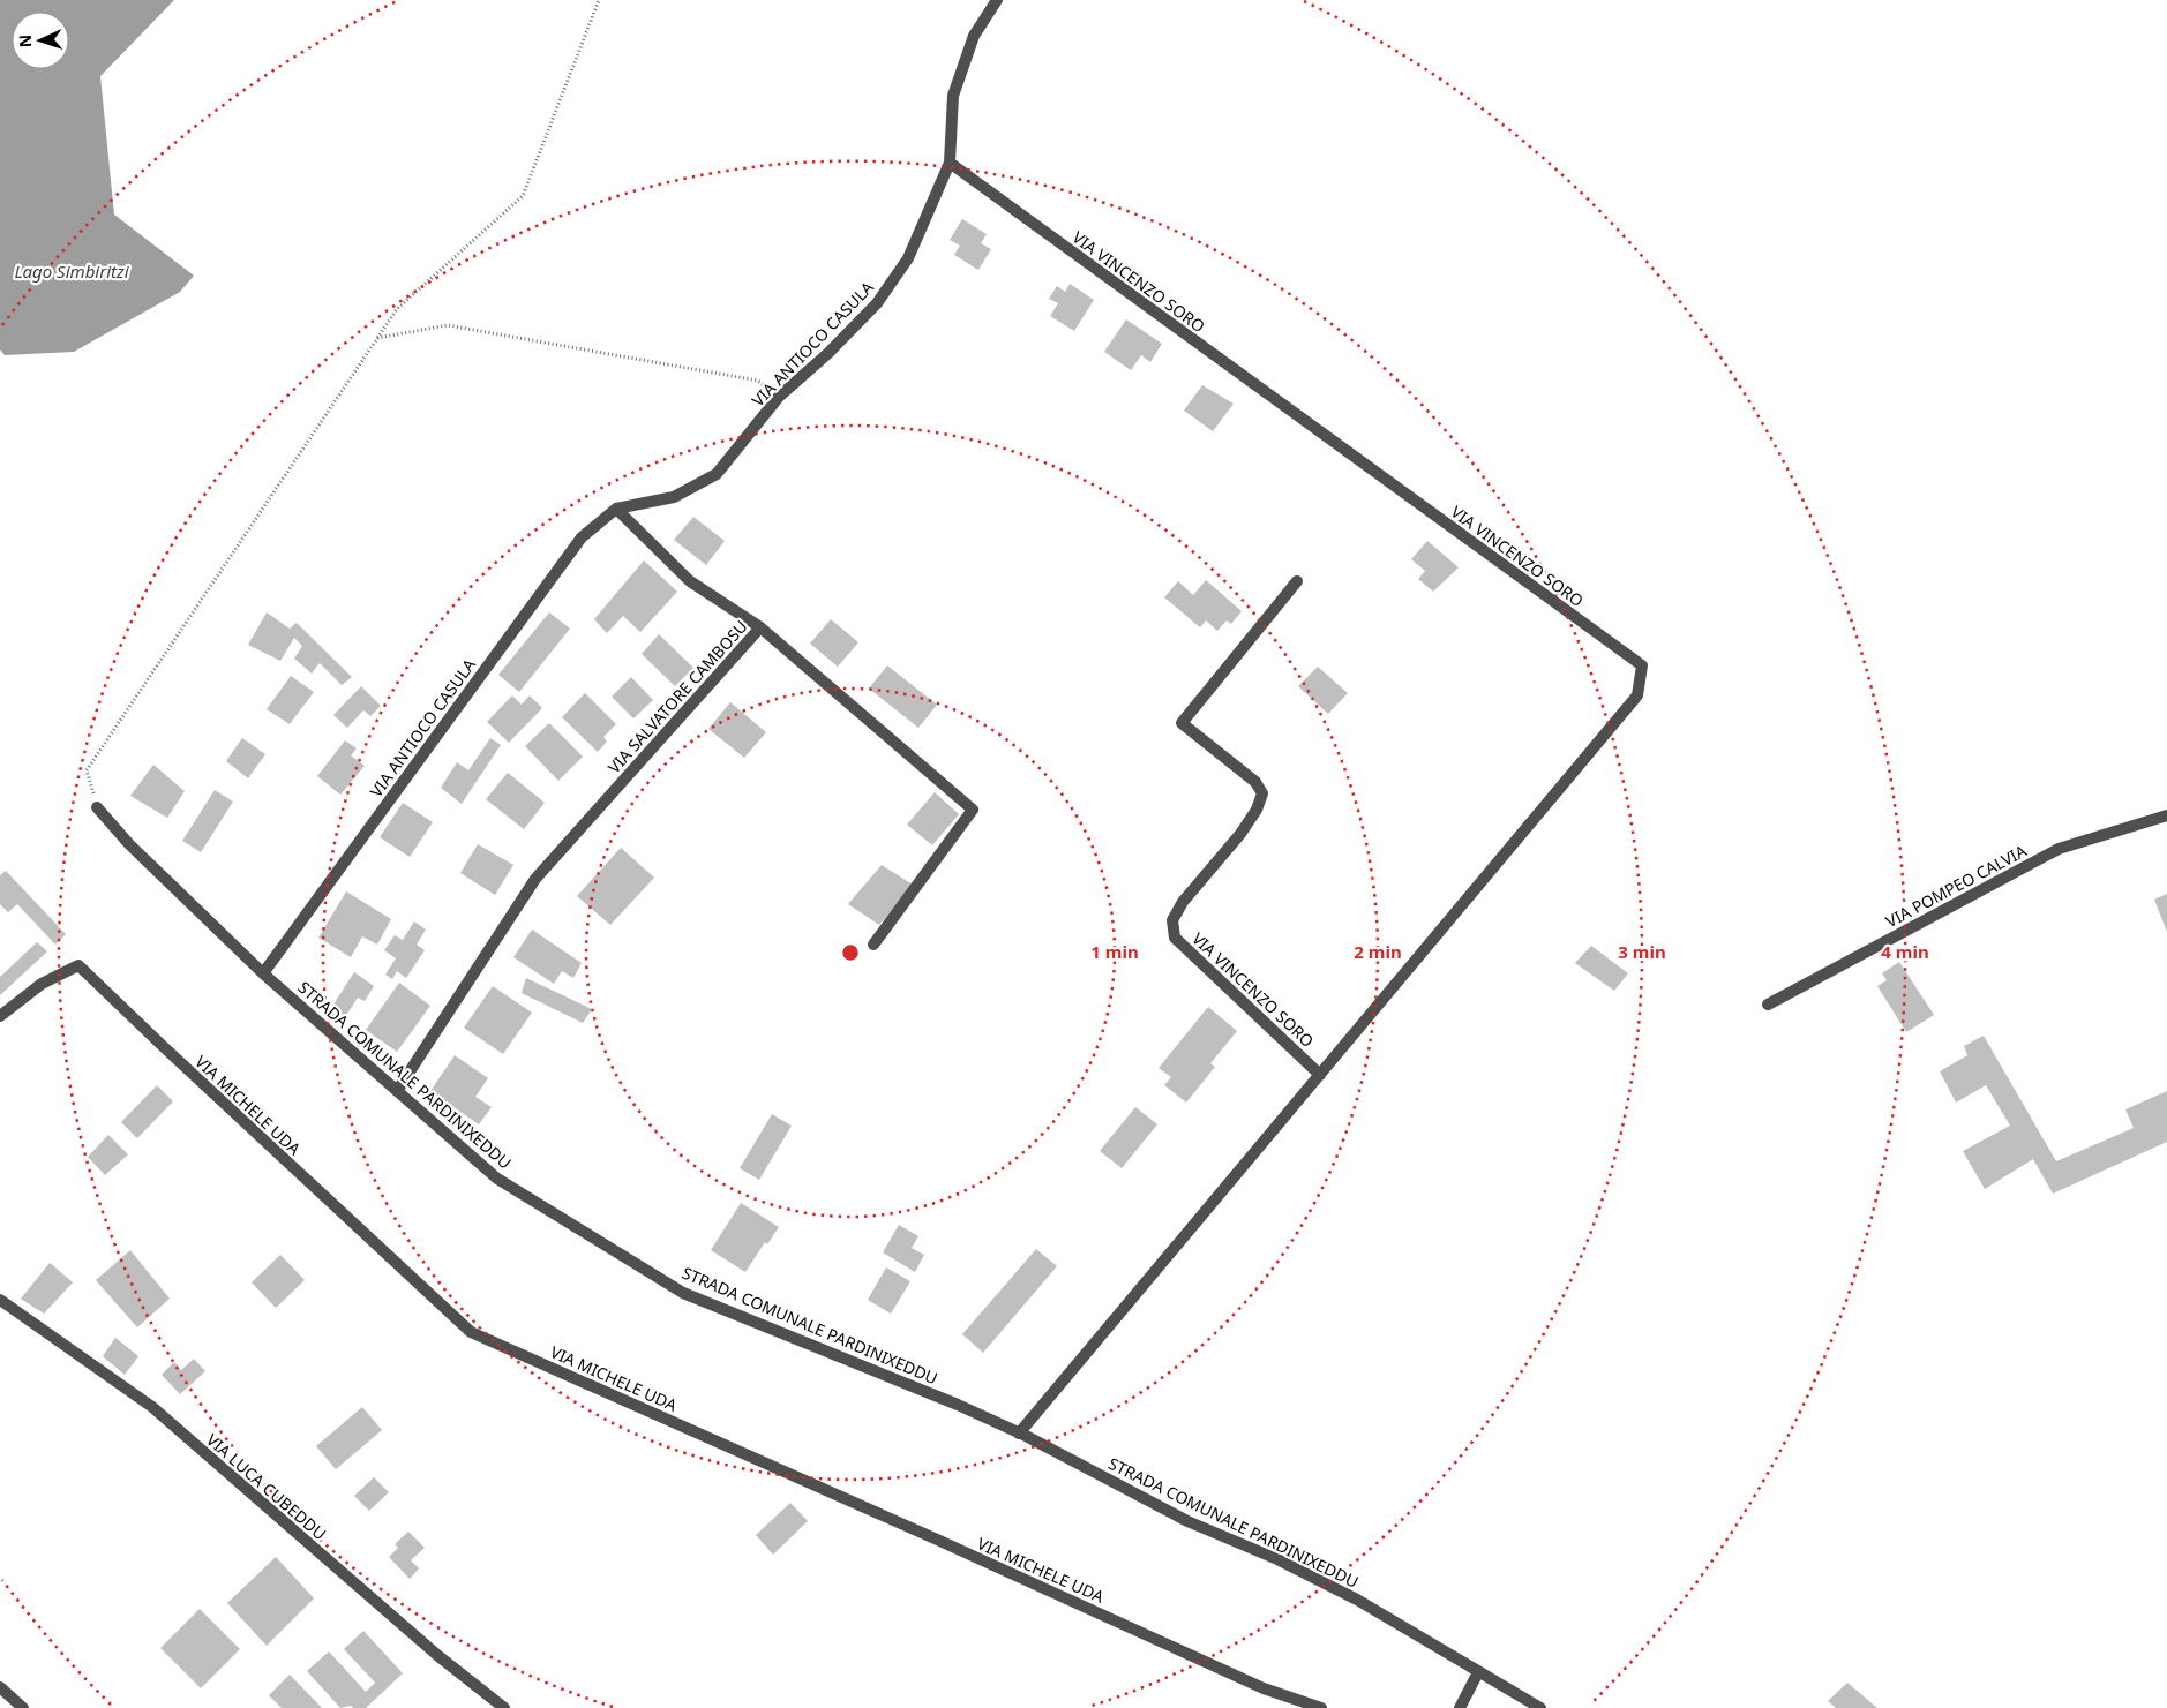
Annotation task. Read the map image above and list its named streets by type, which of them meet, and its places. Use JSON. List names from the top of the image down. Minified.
{"streets":{"street":["VIA VINCENZO SORO","VIA ANTIOCO CASULA","VIA SALVATORE CAMBOSU","VIA POMPEO CALVIA","STRADA COMUNALE PARDINIXEDDU","VIA MICHELE UDA","VIA LUCA CUBEDDU"]},"crossings":[["VIA VINCENZO SORO","VIA ANTIOCO CASULA"],["VIA VINCENZO SORO","STRADA COMUNALE PARDINIXEDDU"],["VIA ANTIOCO CASULA","STRADA COMUNALE PARDINIXEDDU"],["VIA SALVATORE CAMBOSU","STRADA COMUNALE PARDINIXEDDU"]],"water":["Lago Simbiritzi"],"north":"left","rings":["1 min","2 min","3 min","4 min"]}
